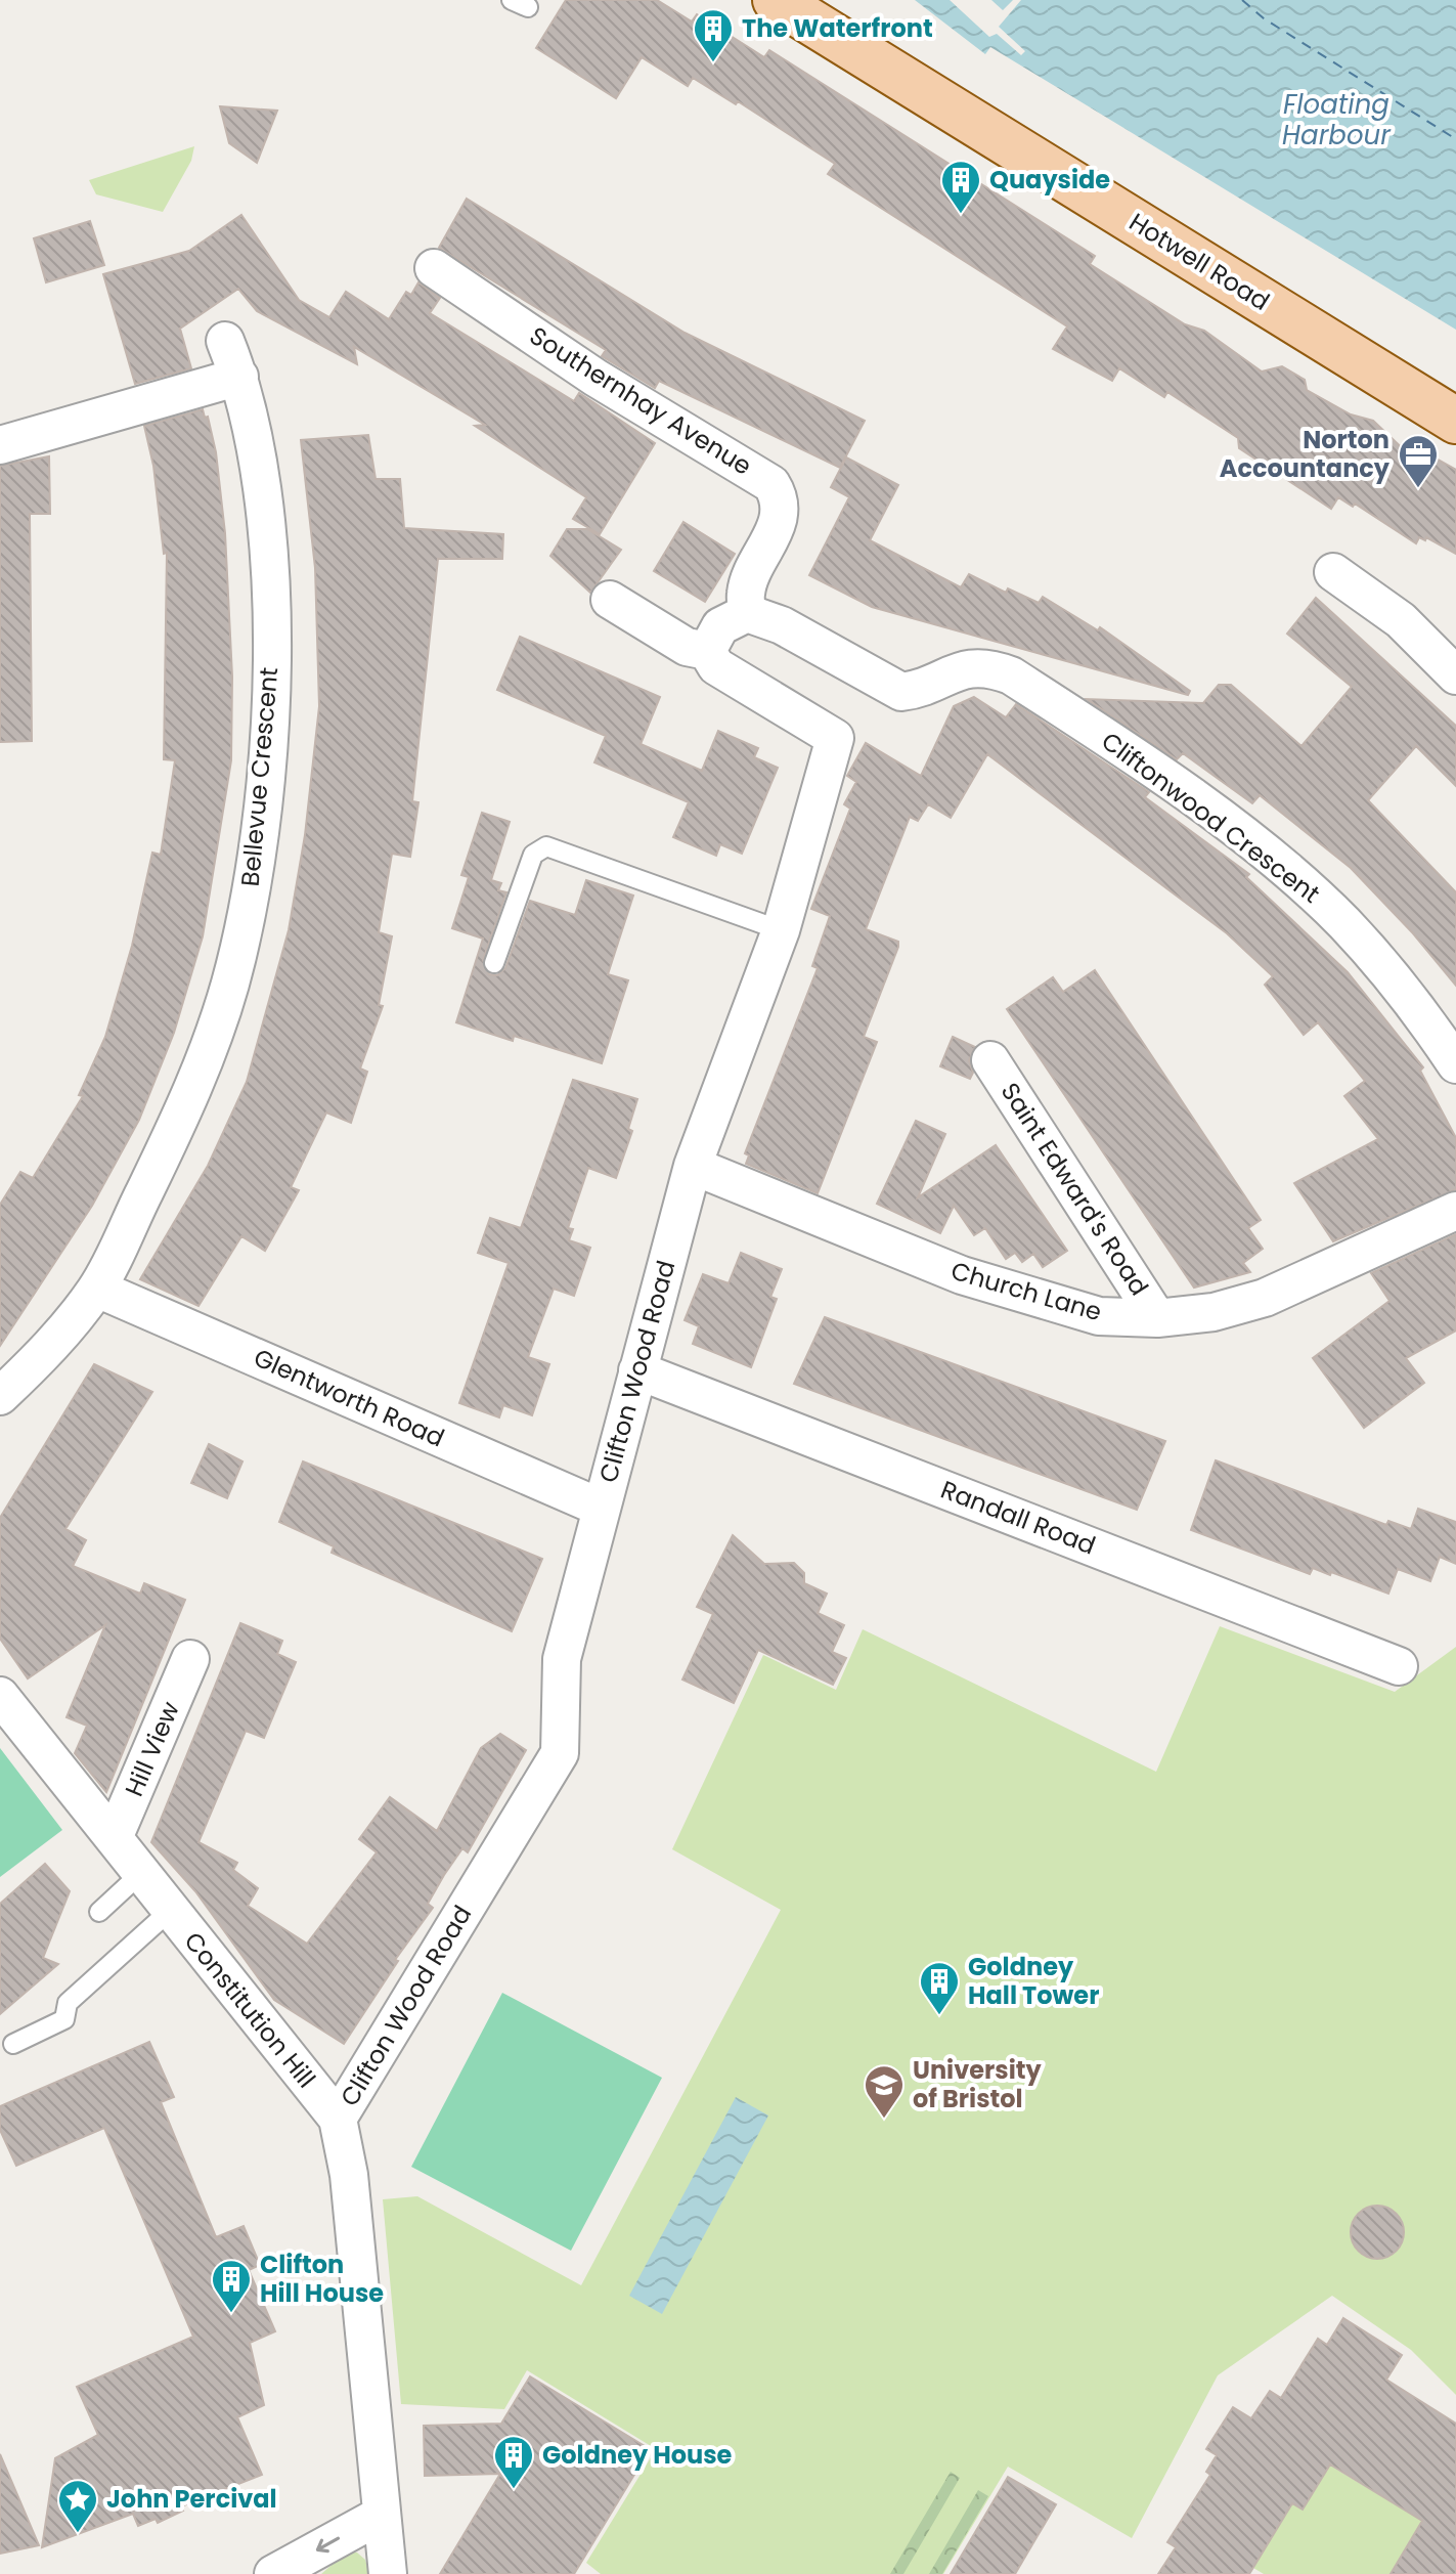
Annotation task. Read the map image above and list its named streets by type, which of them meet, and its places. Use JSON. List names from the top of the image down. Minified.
{"streets":{"main road":["Hotwell Road"],"street":["Southernhay Avenue","Bellevue Crescent","Cliftonwood Crescent","Saint Edward's Road","Church Lane","Clifton Wood Road","Glentworth Road","Randall Road","Hill View","Constitution Hill"]},"crossings":[["Southernhay Avenue","Cliftonwood Crescent"],["Bellevue Crescent","Glentworth Road"],["Saint Edward's Road","Church Lane"],["Church Lane","Clifton Wood Road"],["Clifton Wood Road","Glentworth Road"],["Clifton Wood Road","Randall Road"],["Clifton Wood Road","Constitution Hill"],["Hill View","Constitution Hill"]],"water":["Floating Harbour"],"places":{"building":["The Waterfront","Quayside","Goldney Hall Tower","Clifton Hill House","Goldney House"],"office":["Norton Accountancy"],"school or university":["University of Bristol"],"place":["John Percival"]}}
